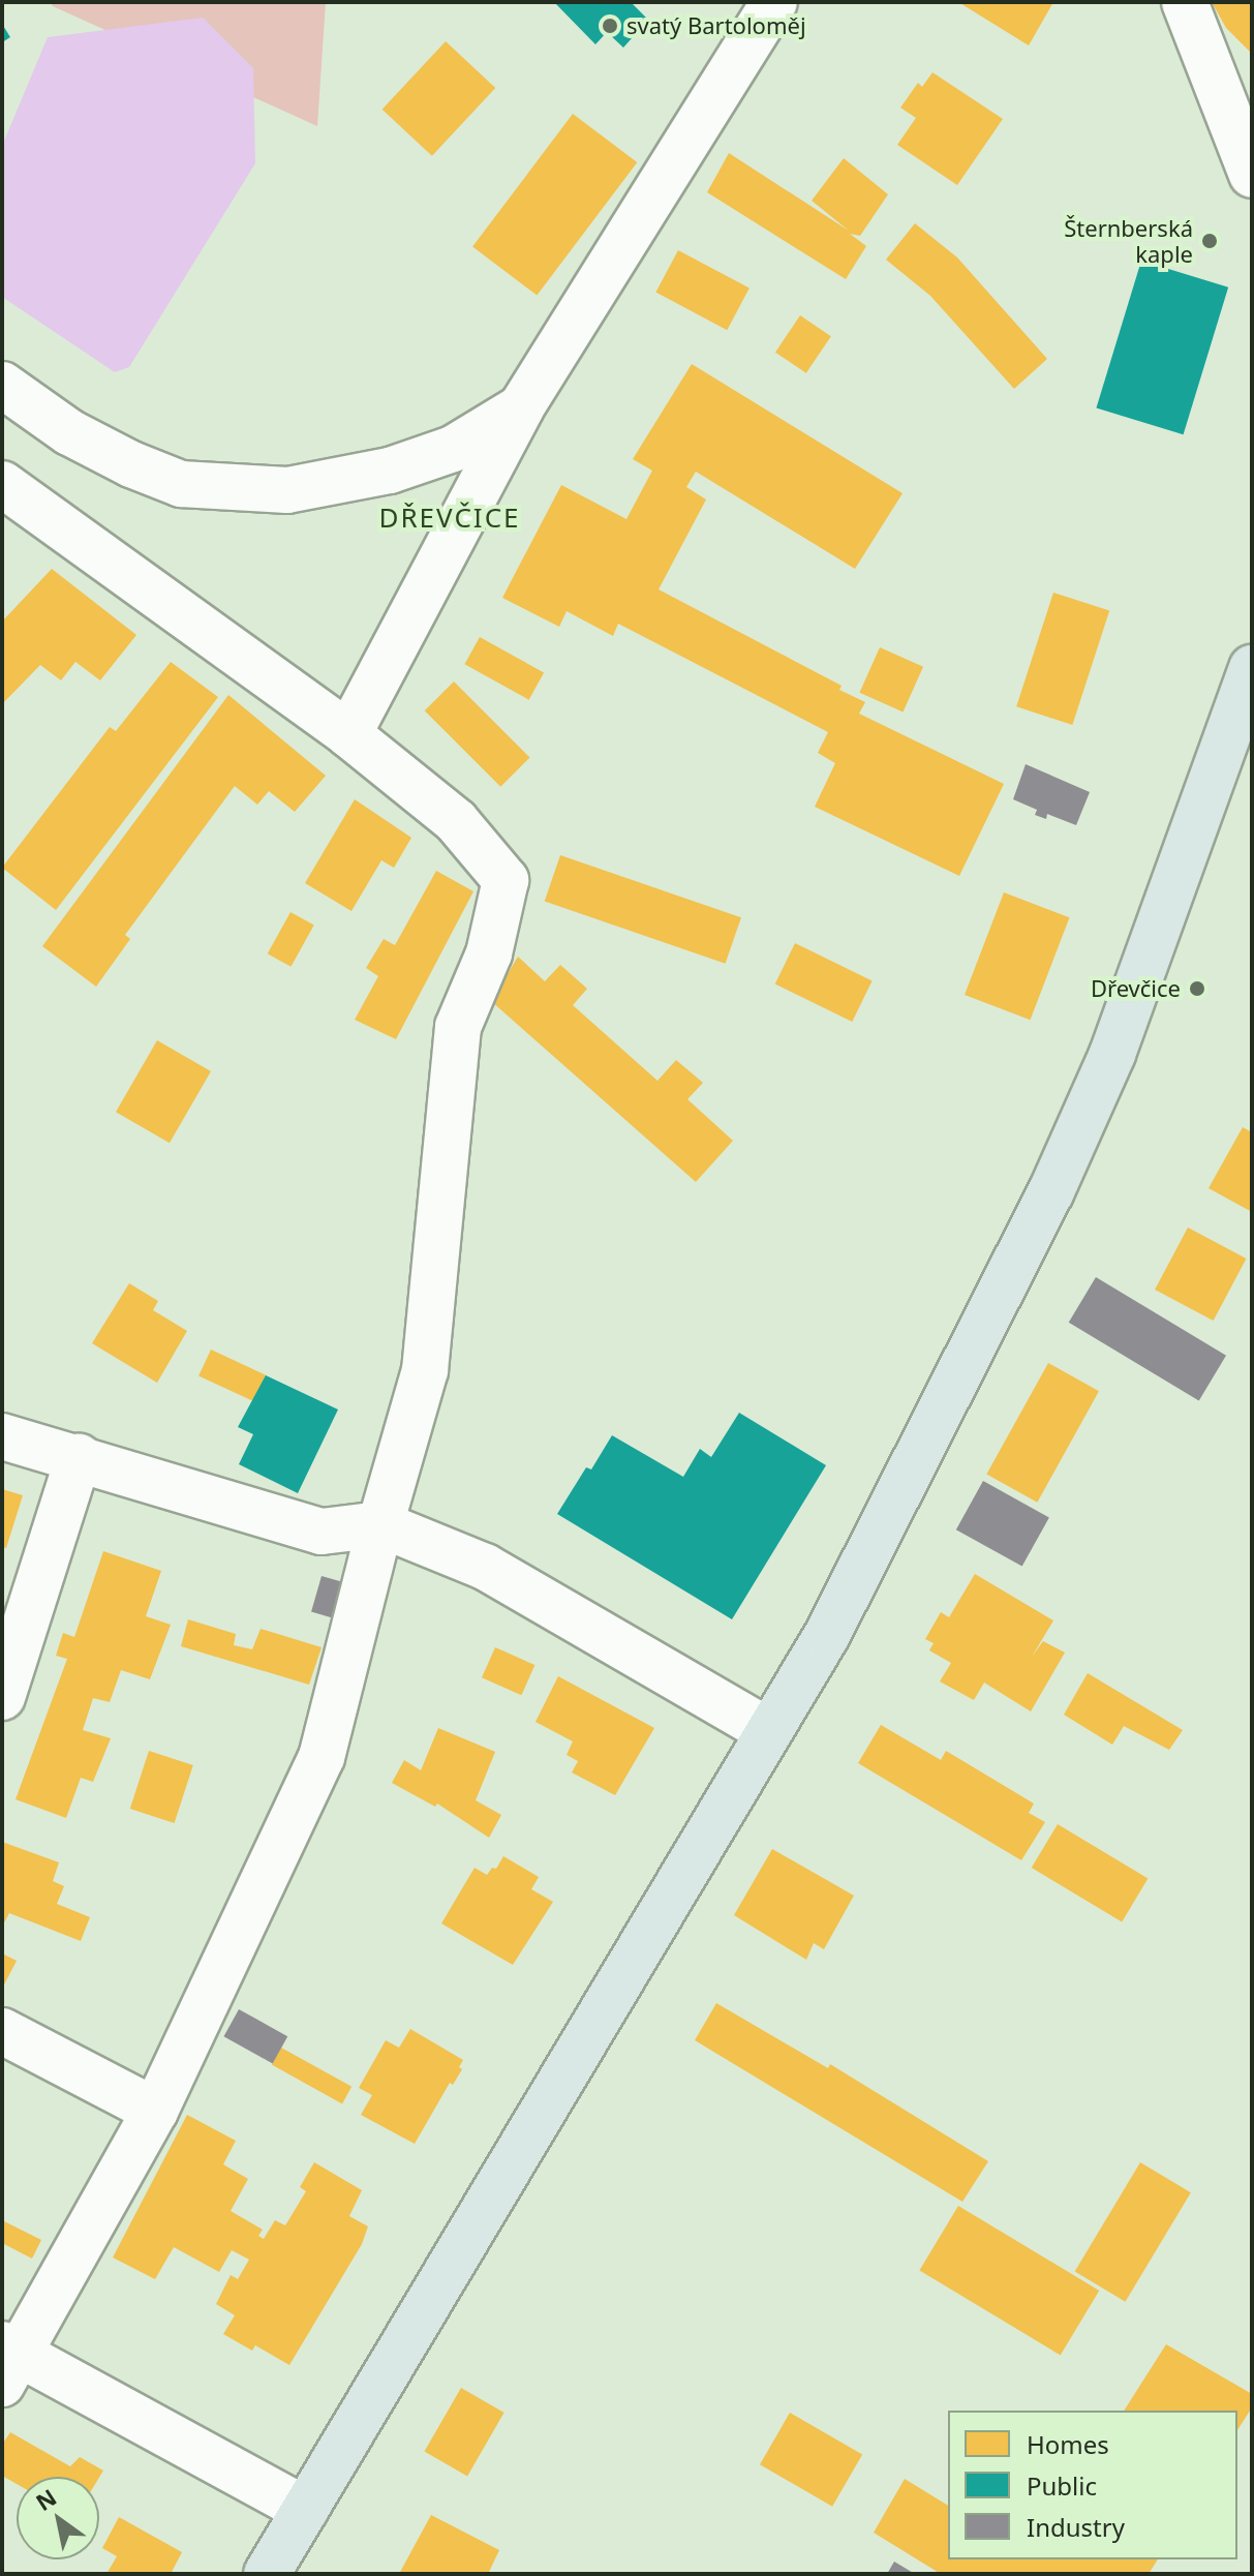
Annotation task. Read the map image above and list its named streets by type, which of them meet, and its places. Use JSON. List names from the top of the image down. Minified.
{"districts":["DŘEVČICE"],"places":["svatý Bartoloměj","Šternberská kaple","Dřevčice"],"legend":["Homes","Public","Industry"],"north":"top left"}
